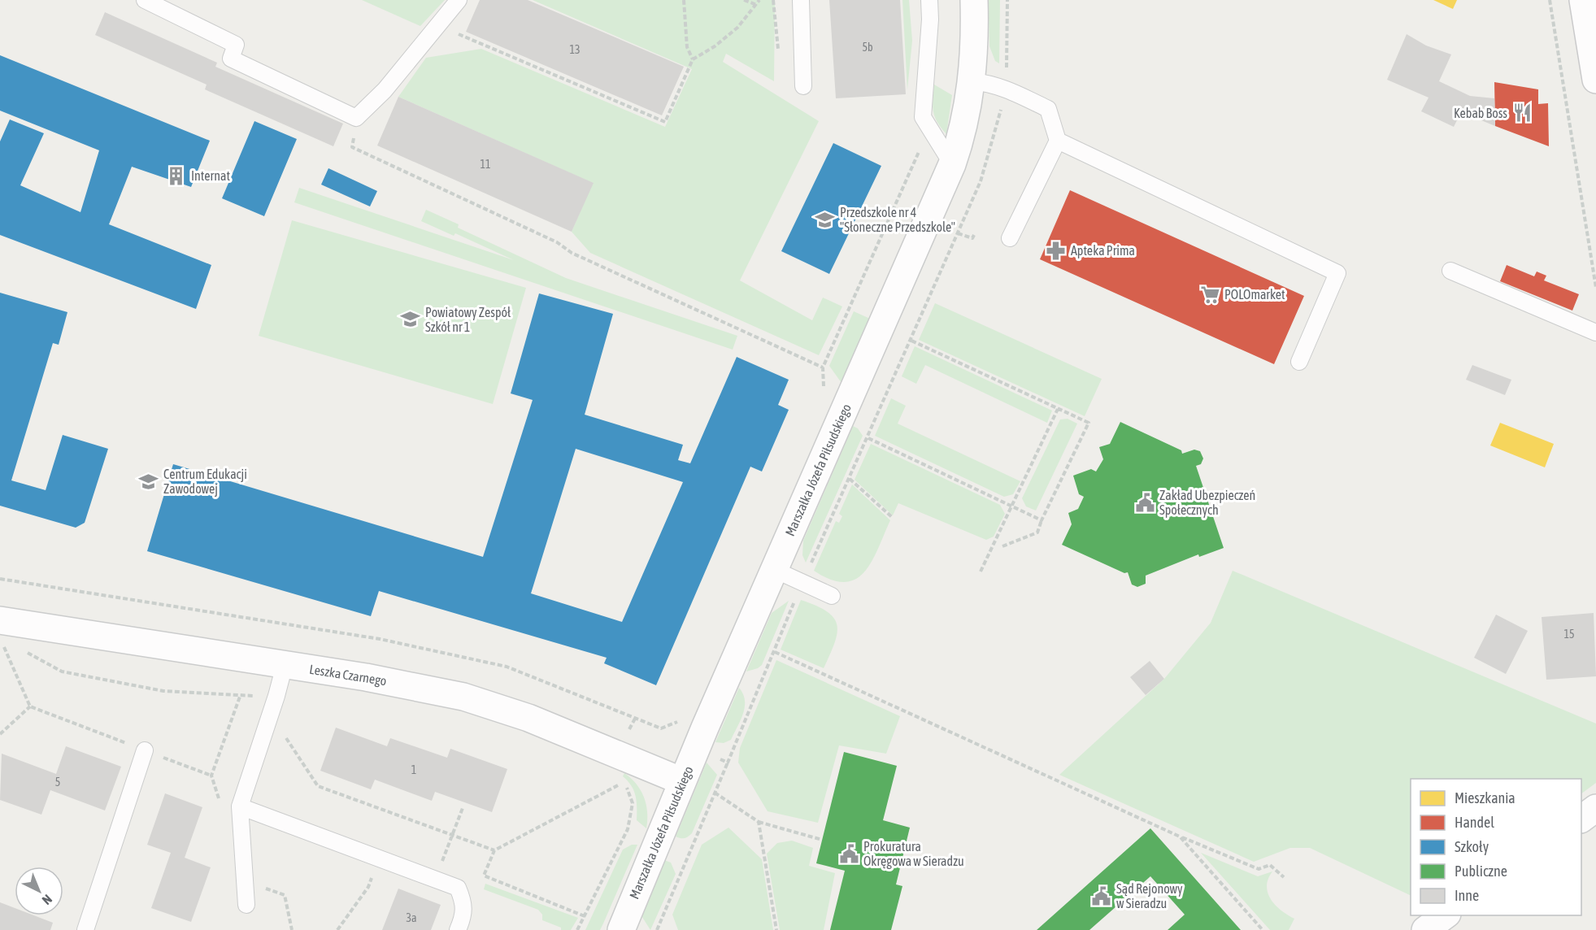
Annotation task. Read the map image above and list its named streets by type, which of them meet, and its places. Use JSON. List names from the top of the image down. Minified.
{"streets":{"street":["Marszałka Józefa Piłsudskiego","Leszka Czarnego"]},"crossings":[["Marszałka Józefa Piłsudskiego","Leszka Czarnego"]],"places":{"restaurant":["Kebab Boss"],"building":["Internat"],"school or university":["Przedszkole nr 4 \"Słoneczne Przedszkole\"","Powiatowy Zespół Szkół nr 1","Centrum Edukacji Zawodowej"],"pharmacy":["Apteka Prima"],"supermarket":["POLOmarket"],"public building":["Zakład Ubezpieczeń Społecznych","Prokuratura Okręgowa w Sieradzu","Sąd Rejonowy w Sieradzu"]},"house_numbers":["5b","13","11","15","1","5","3a"],"legend":["Mieszkania","Handel","Szkoły","Publiczne","Inne"],"north":"bottom right"}
